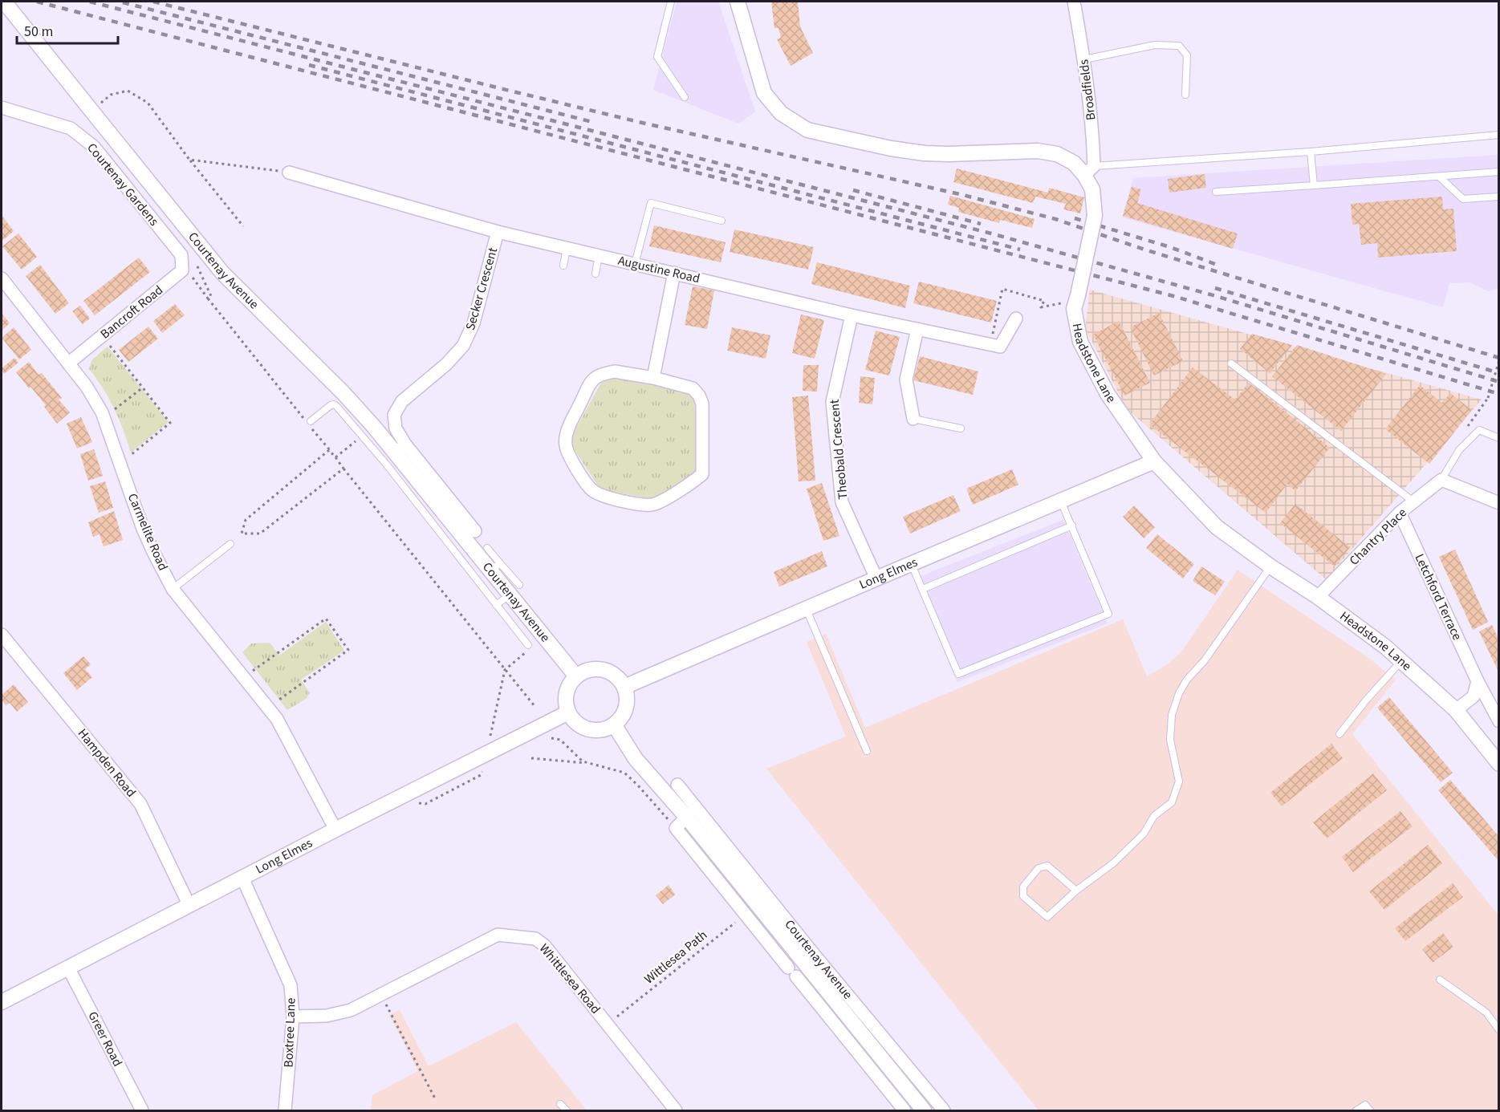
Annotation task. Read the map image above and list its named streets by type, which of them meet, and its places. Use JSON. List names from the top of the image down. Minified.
{"streets":{"street":["Broadfields","Courtenay Gardens","Courtenay Avenue","Augustine Road","Secker Crescent","Bancroft Road","Headstone Lane","Theobald Crescent","Carmelite Road","Chantry Place","Long Elmes","Letchford Terrace","Hampden Road","Whittlesea Road","Boxtree Lane","Greer Road"],"path":["Wittlesea Path"]},"crossings":[["Broadfields","Headstone Lane"],["Courtenay Gardens","Bancroft Road"],["Courtenay Avenue","Secker Crescent"],["Courtenay Avenue","Long Elmes"],["Courtenay Avenue","Wittlesea Path"],["Augustine Road","Secker Crescent"],["Augustine Road","Theobald Crescent"],["Bancroft Road","Carmelite Road"],["Headstone Lane","Chantry Place"],["Headstone Lane","Long Elmes"],["Theobald Crescent","Long Elmes"],["Carmelite Road","Long Elmes"],["Chantry Place","Letchford Terrace"],["Long Elmes","Hampden Road"],["Long Elmes","Boxtree Lane"],["Long Elmes","Greer Road"],["Wittlesea Path","Whittlesea Road"],["Whittlesea Road","Boxtree Lane"]],"scale_bar":"50 m"}
